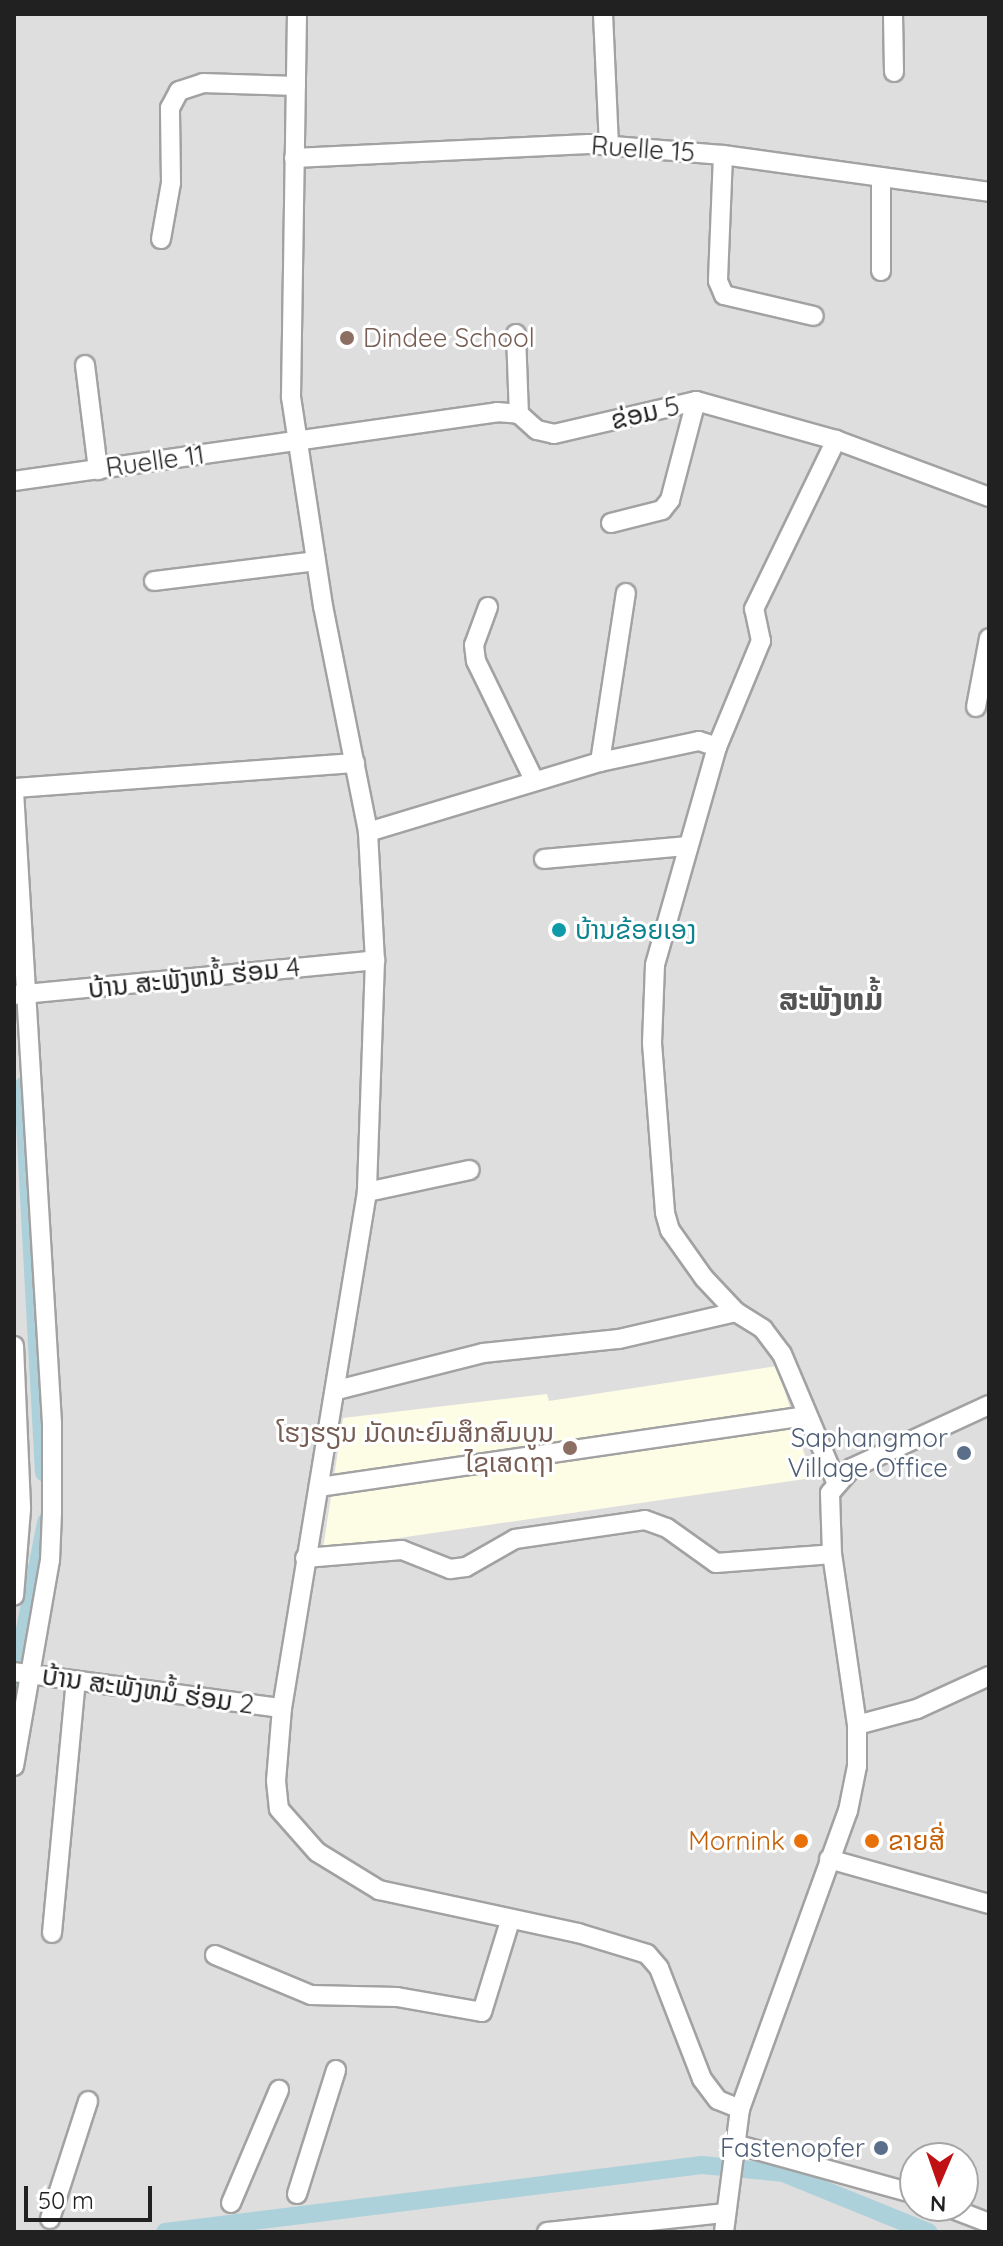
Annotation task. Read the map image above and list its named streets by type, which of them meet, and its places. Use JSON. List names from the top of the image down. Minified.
{"streets":{"street":["Ruelle 15","ຂ່ອມ 5","Ruelle 11","ບ້ານ ສະພັງຫມໍ້ ຮ່ອມ 4","ບ້ານ ສະພັງຫມໍ້ ຮ່ອມ 2"]},"districts":["ສະພັງຫມໍ້"],"places":["Dindee School","ບ້ານຂ້ອຍເອງ","ໂຮງຮຽນ ມັດທະຍົມສຶກສົມບູນ ໄຊເສດຖາ","Saphangmor Village Office","Mornink","ຂາຍສີ່","Fastenopfer"],"scale_bar":"50 m","north":"bottom"}
